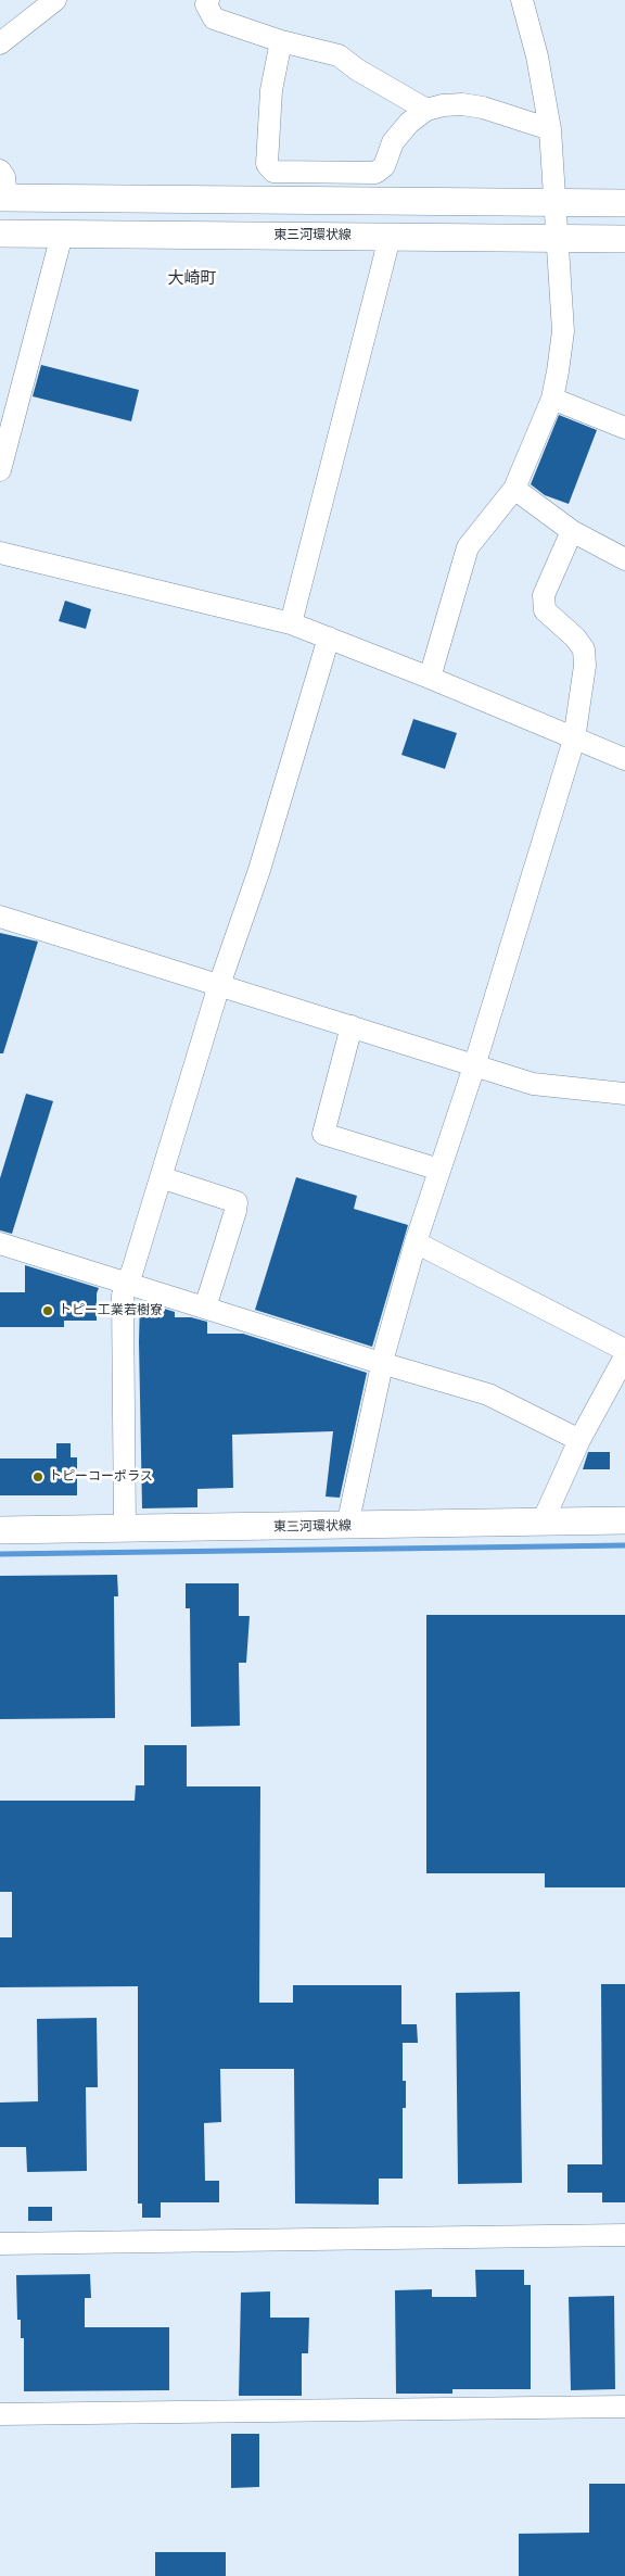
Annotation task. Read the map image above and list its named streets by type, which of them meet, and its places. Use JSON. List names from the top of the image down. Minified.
{"streets":{"main road":["東三河環状線"]},"districts":["大崎町"],"places":["トピー工業若樹寮","トピーコーポラス"]}
